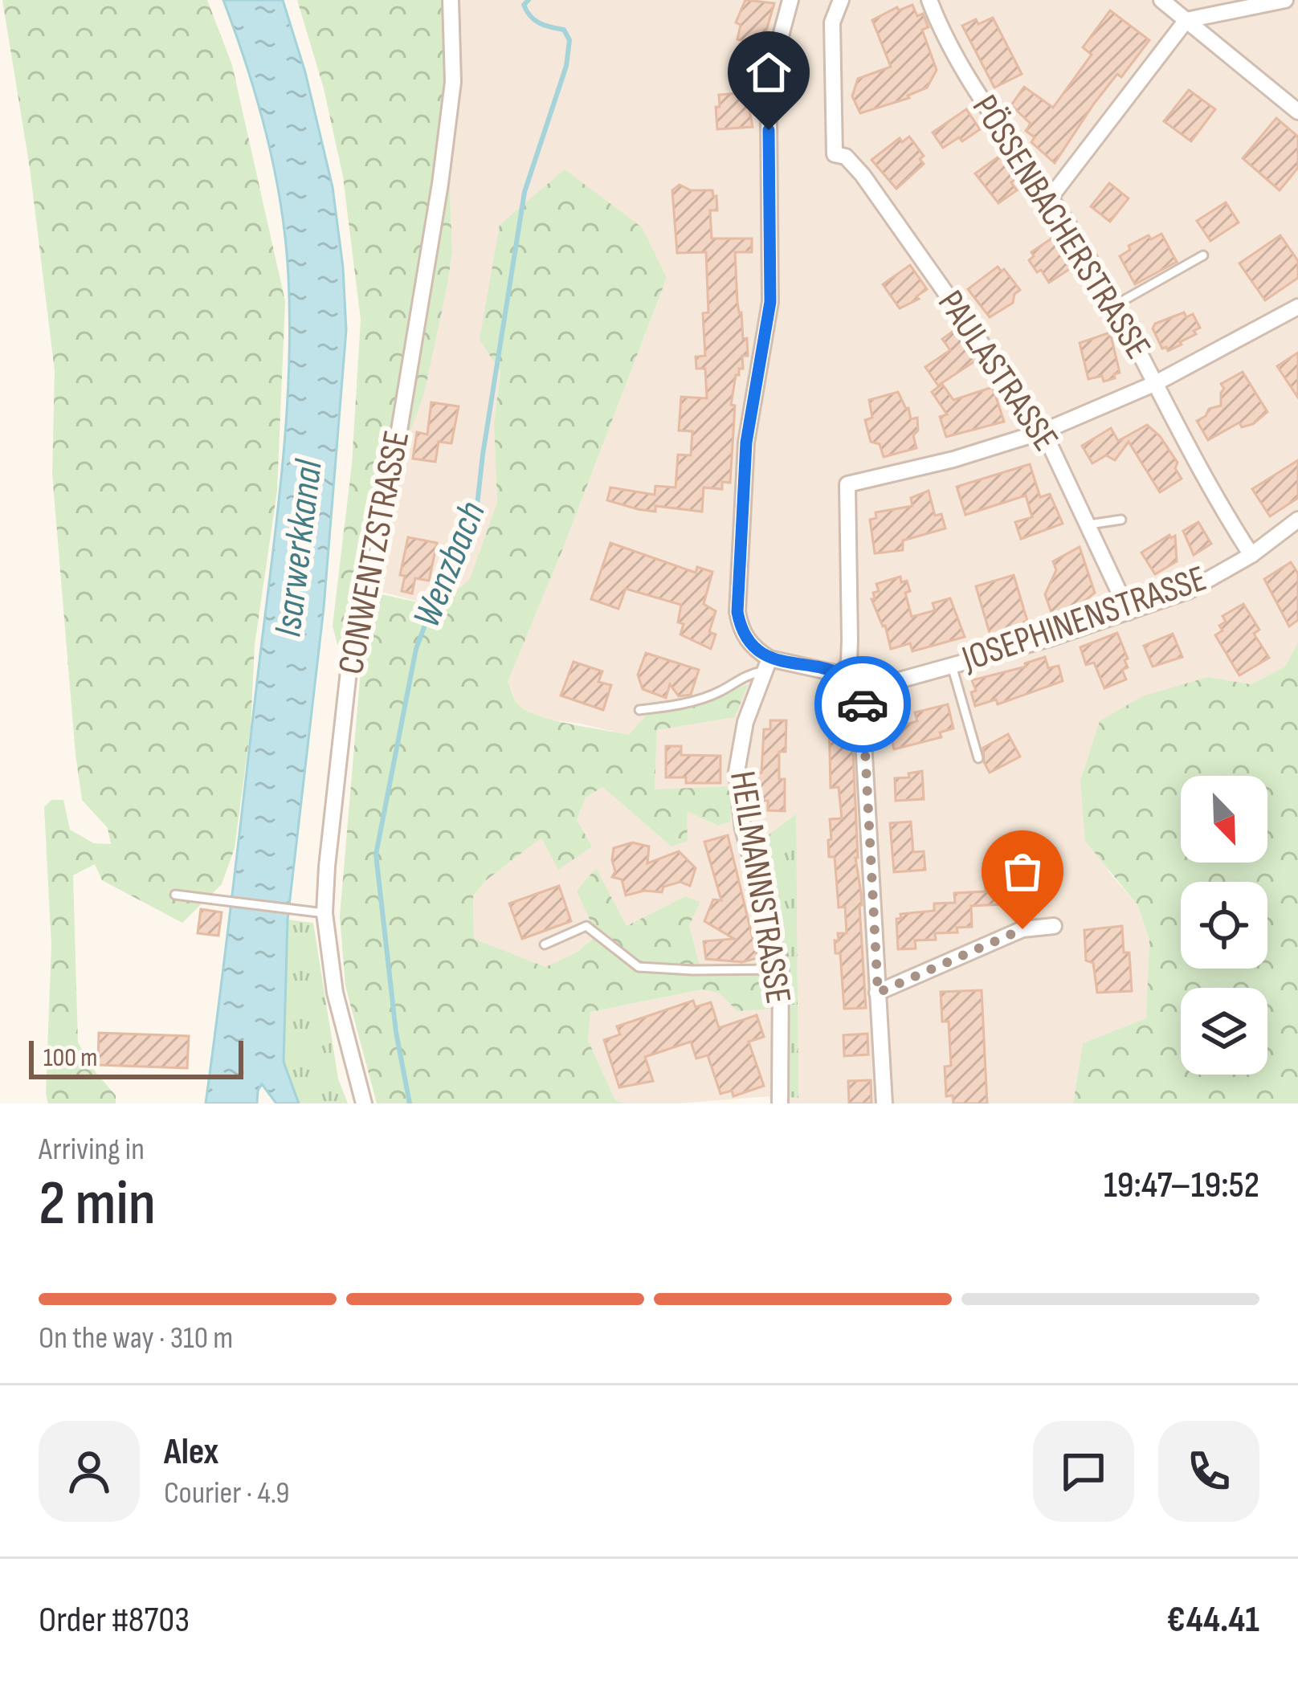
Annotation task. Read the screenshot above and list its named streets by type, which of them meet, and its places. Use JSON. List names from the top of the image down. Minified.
{"streets":{"street":["PÖSSENBACHERSTRASSE","PAULASTRASSE","CONWENTZSTRASSE","JOSEPHINENSTRASSE","HEILMANNSTRASSE"]},"crossings":[["PÖSSENBACHERSTRASSE","JOSEPHINENSTRASSE"],["PAULASTRASSE","JOSEPHINENSTRASSE"]],"water":["Isarwerkkanal","Wenzbach"],"scale_bar":"100 m","north":"bottom right","page":{"scale":"100 m","heading":["2 min","Arriving in","19:47–19:52"],"panel":["Alex","Courier · 4.9","Order #8703","€44.41"],"bar":"On the way · 310 m"}}
